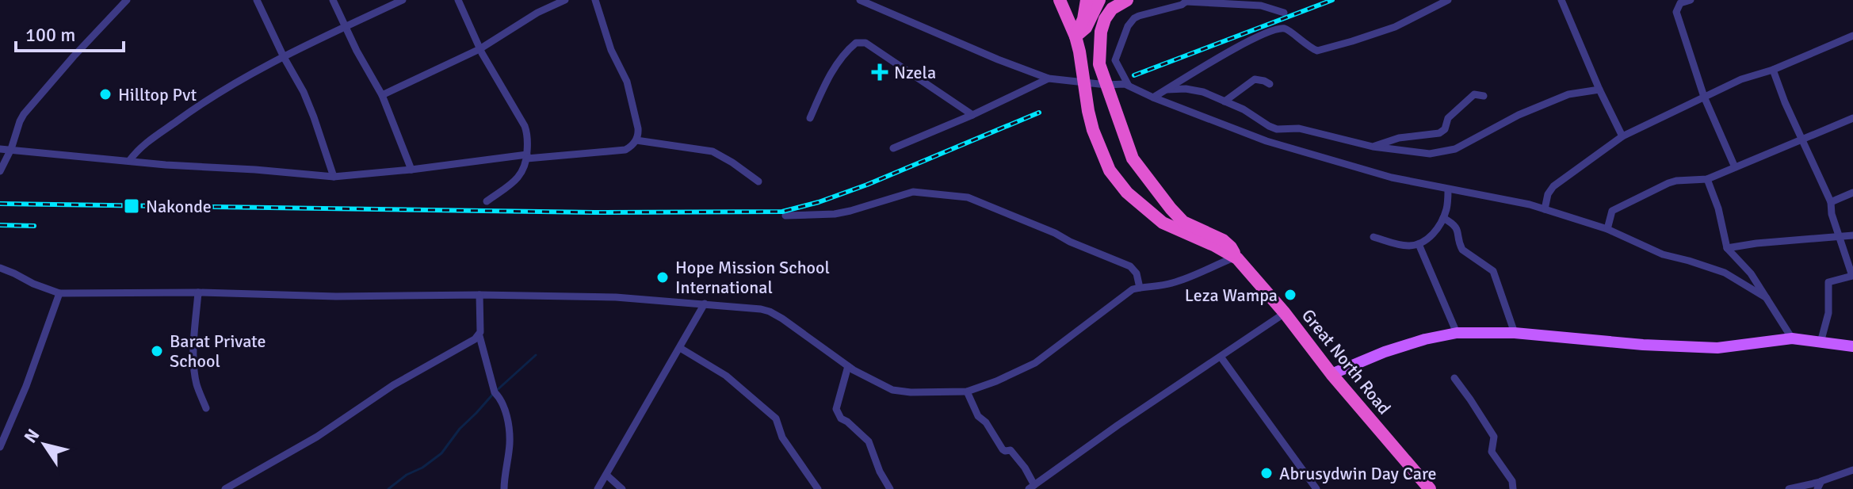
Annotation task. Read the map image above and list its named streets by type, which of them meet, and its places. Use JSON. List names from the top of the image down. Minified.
{"streets":{"highway":["Great North Road"]},"places":{"health":["Nzela"],"other":["Hilltop Pvt","Hope Mission School International","Leza Wampa","Barat Private School","Abrusydwin Day Care"],"transit":["Nakonde"]},"scale_bar":"100 m","north":"top left"}
